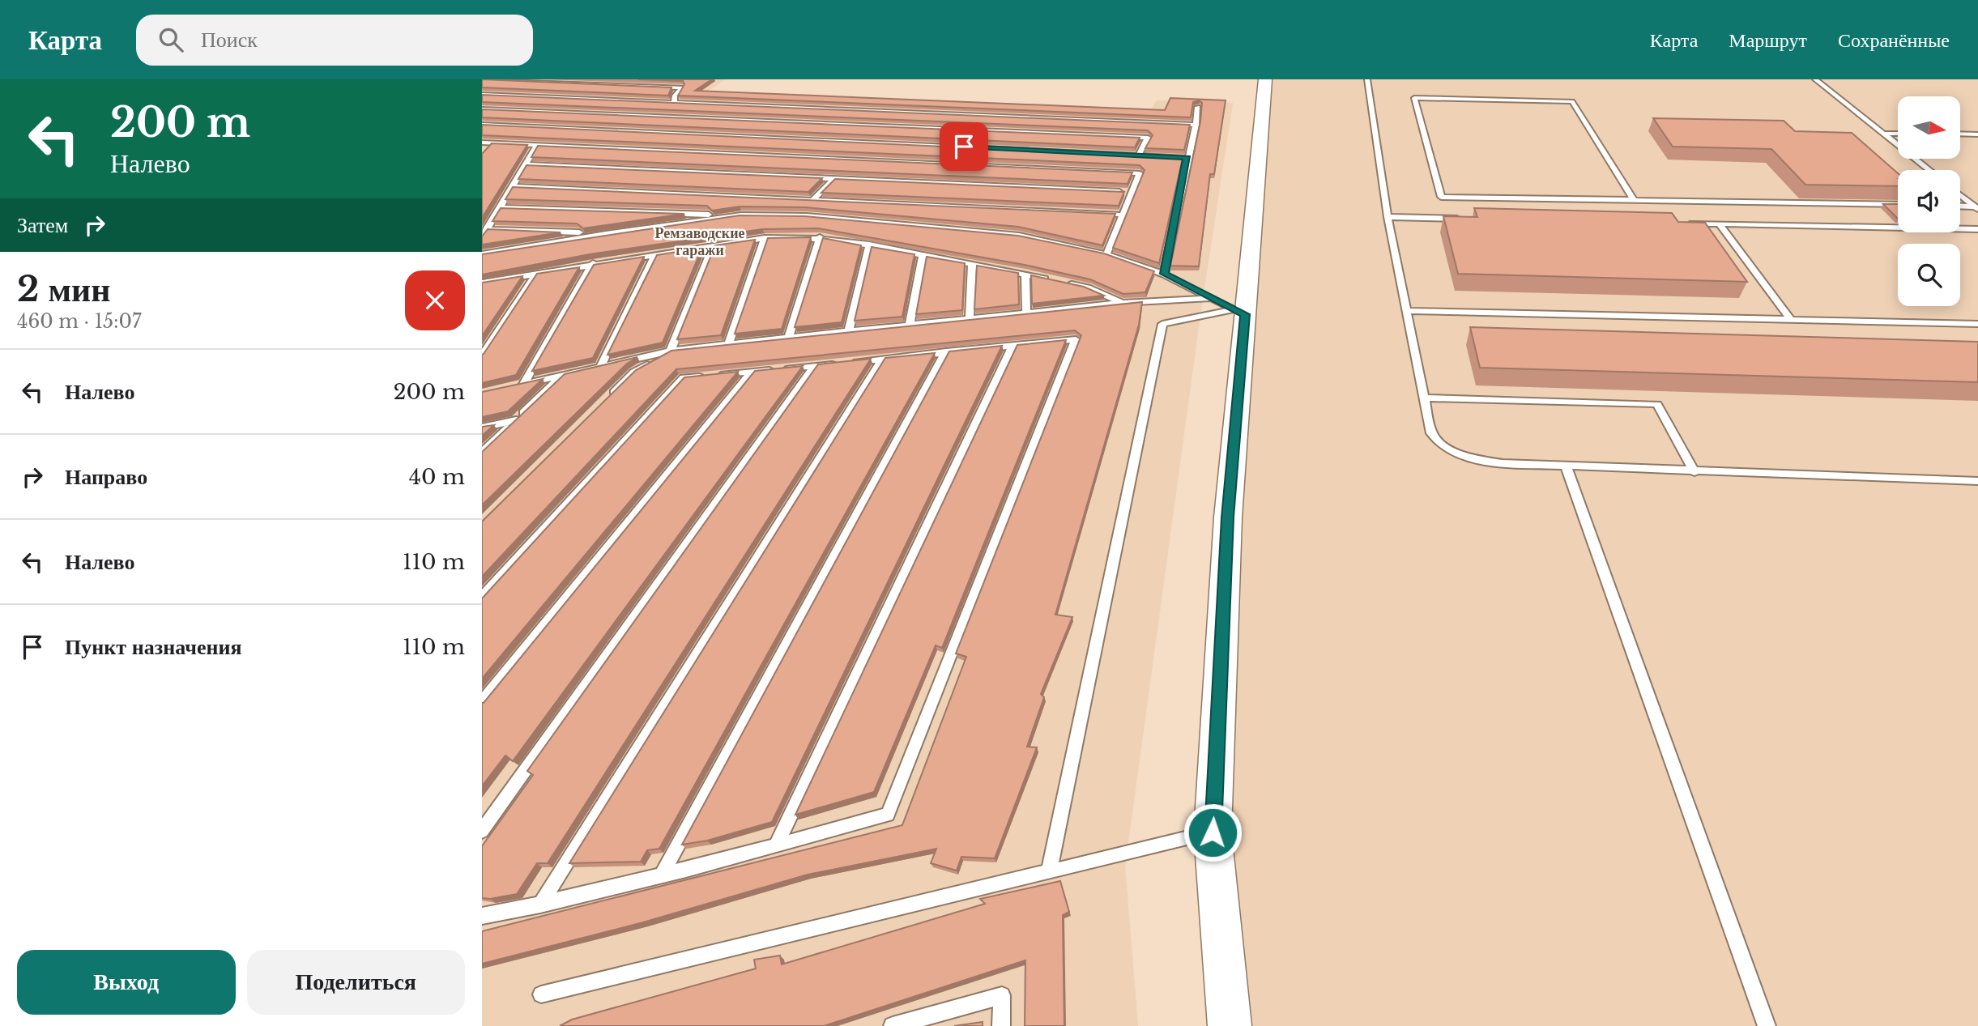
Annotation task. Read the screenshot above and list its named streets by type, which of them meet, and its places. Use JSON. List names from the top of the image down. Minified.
{"districts":["Ремзаводские гаражи"],"north":"right","page":{"header":"Карта","search":"Поиск","nav":["Карта","Маршрут","Сохранённые"],"turn":["200 m","Налево"],"then":"Затем","heading":["2 мин","460 m · 15:07"],"list":[{"name":"Налево","value":"200 m"},{"name":"Направо","value":"40 m"},{"name":"Налево","value":"110 m"},{"name":"Пункт назначения","value":"110 m"}],"buttons":["Выход","Поделиться"]}}
